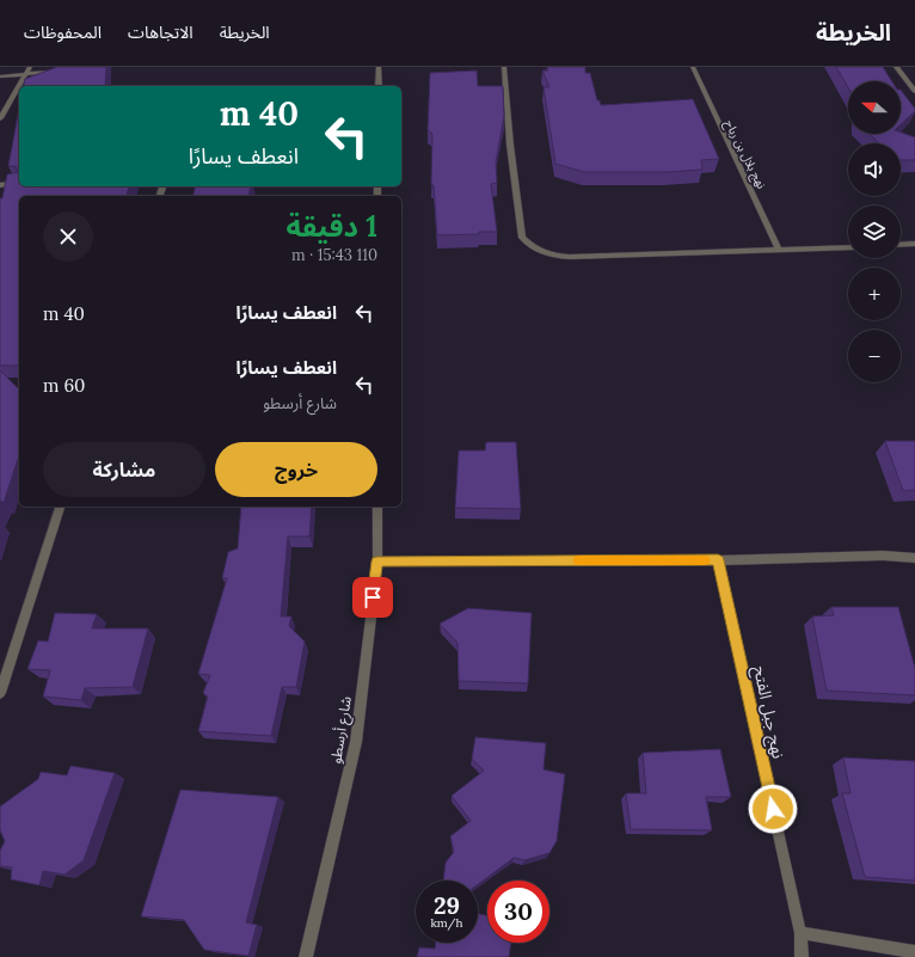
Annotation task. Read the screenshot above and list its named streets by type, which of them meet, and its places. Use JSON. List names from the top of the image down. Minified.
{"streets":{"street":["نهج بلال بن رباح","نهج جبل الفتح","شارع أرسطو"]},"north":"left","page":{"header":"الخريطة","nav":["الخريطة","الاتجاهات","المحفوظات"],"map_buttons":["+","−"],"turn":["40 m","انعطف يسارًا"],"heading":["1 دقيقة","110 m · 15:43"],"list":[{"name":"انعطف يسارًا","value":"40 m"},{"name":"انعطف يسارًا","note":"شارع أرسطو","value":"60 m"}],"buttons":["خروج","مشاركة"],"speed":"29 km/h","limit":"30"}}
